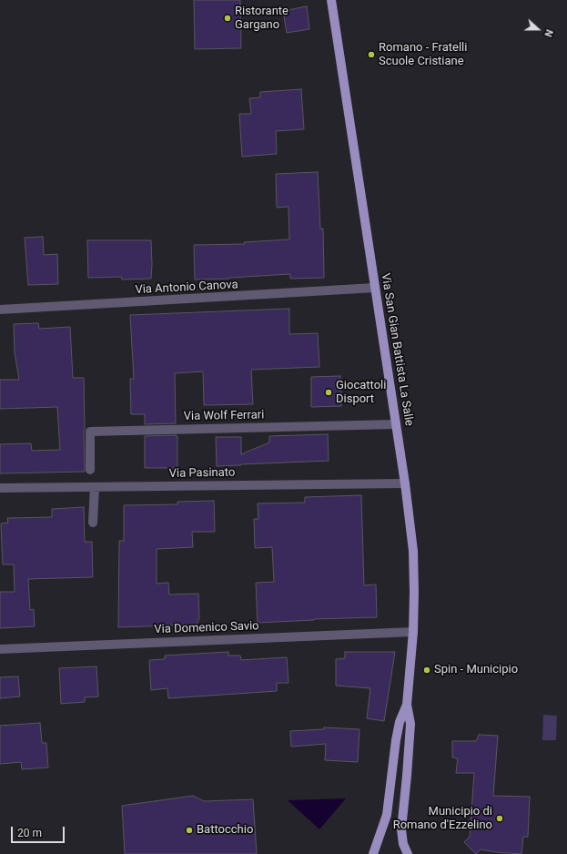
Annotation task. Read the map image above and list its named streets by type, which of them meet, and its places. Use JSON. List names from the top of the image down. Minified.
{"streets":{"main road":["Via San Gian Battista La Salle"],"street":["Via Antonio Canova","Via Wolf Ferrari","Via Pasinato","Via Domenico Savio"]},"crossings":[["Via Antonio Canova","Via San Gian Battista La Salle"],["Via San Gian Battista La Salle","Via Wolf Ferrari"],["Via San Gian Battista La Salle","Via Pasinato"],["Via San Gian Battista La Salle","Via Domenico Savio"]],"places":["Ristorante Gargano","Romano - Fratelli Scuole Cristiane","Giocattoli Disport","Spin - Municipio","Municipio di Romano d'Ezzelino","Battocchio"],"scale_bar":"20 m","north":"right"}
